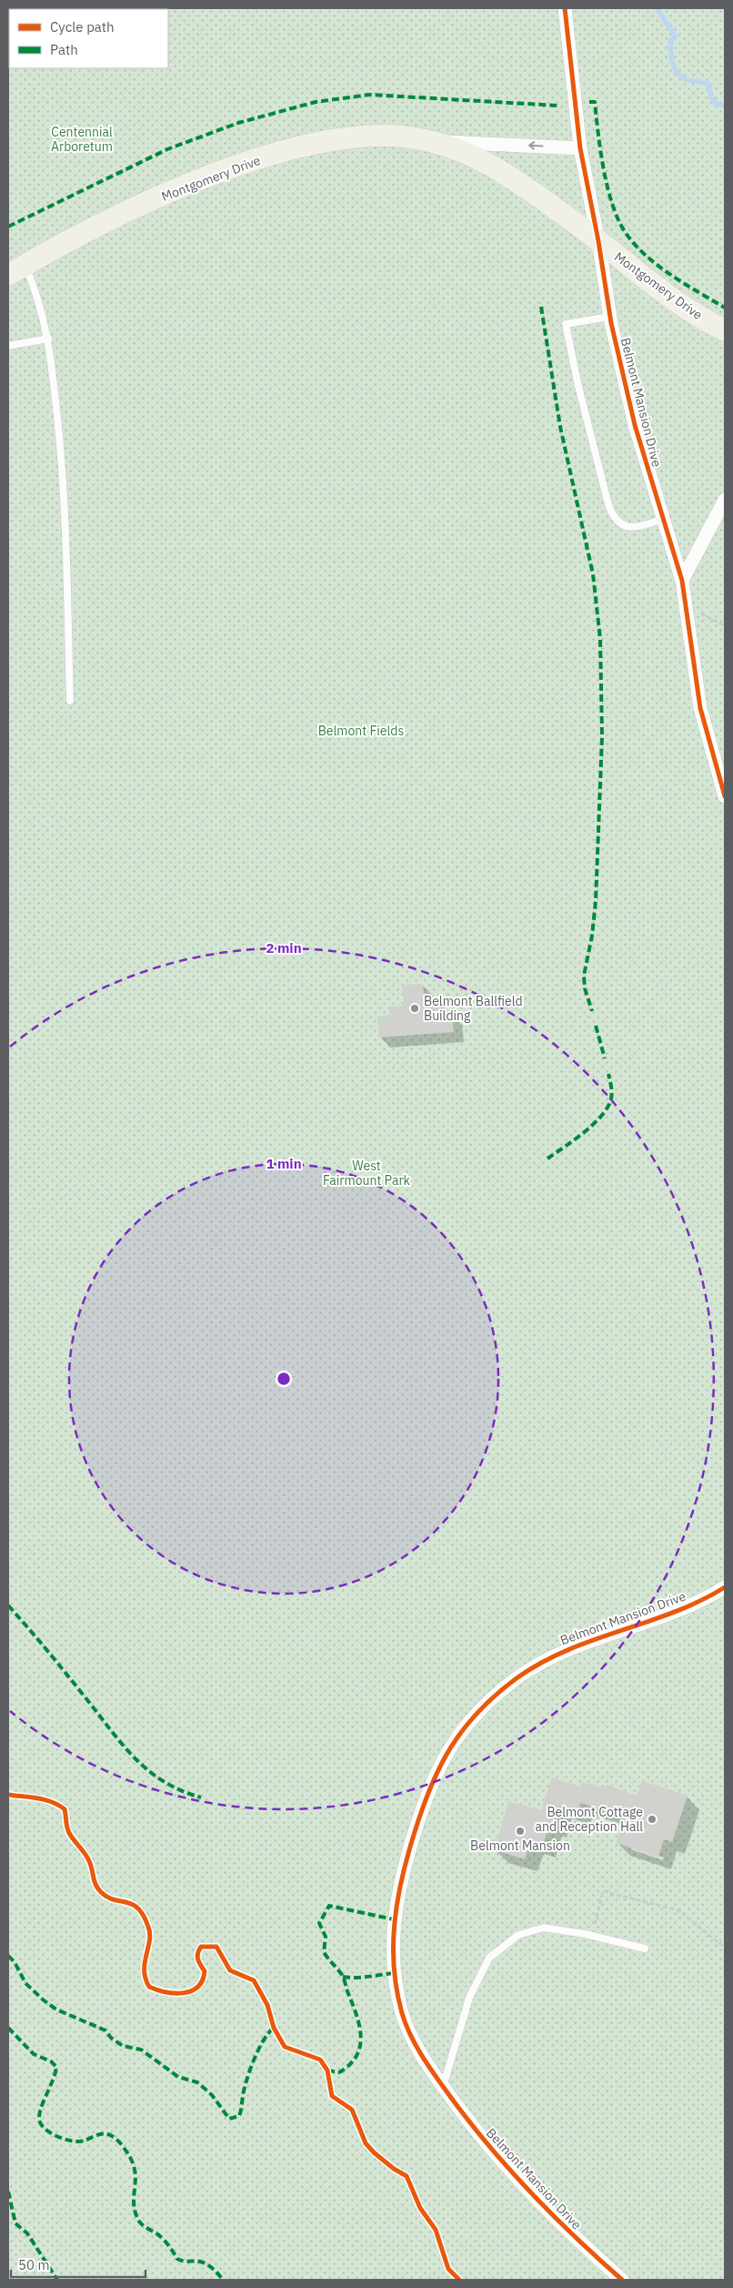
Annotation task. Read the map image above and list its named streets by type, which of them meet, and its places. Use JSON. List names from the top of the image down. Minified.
{"streets":{"main road":["Montgomery Drive"],"street":["Belmont Mansion Drive"]},"crossings":[["Montgomery Drive","Belmont Mansion Drive"]],"parks":["Centennial Arboretum","Belmont Fields","West Fairmount Park"],"places":["Belmont Ballfield Building","Belmont Cottage and Reception Hall","Belmont Mansion"],"legend":["Cycle path","Path"],"scale_bar":"50 m","rings":["2 min","1 min"]}
